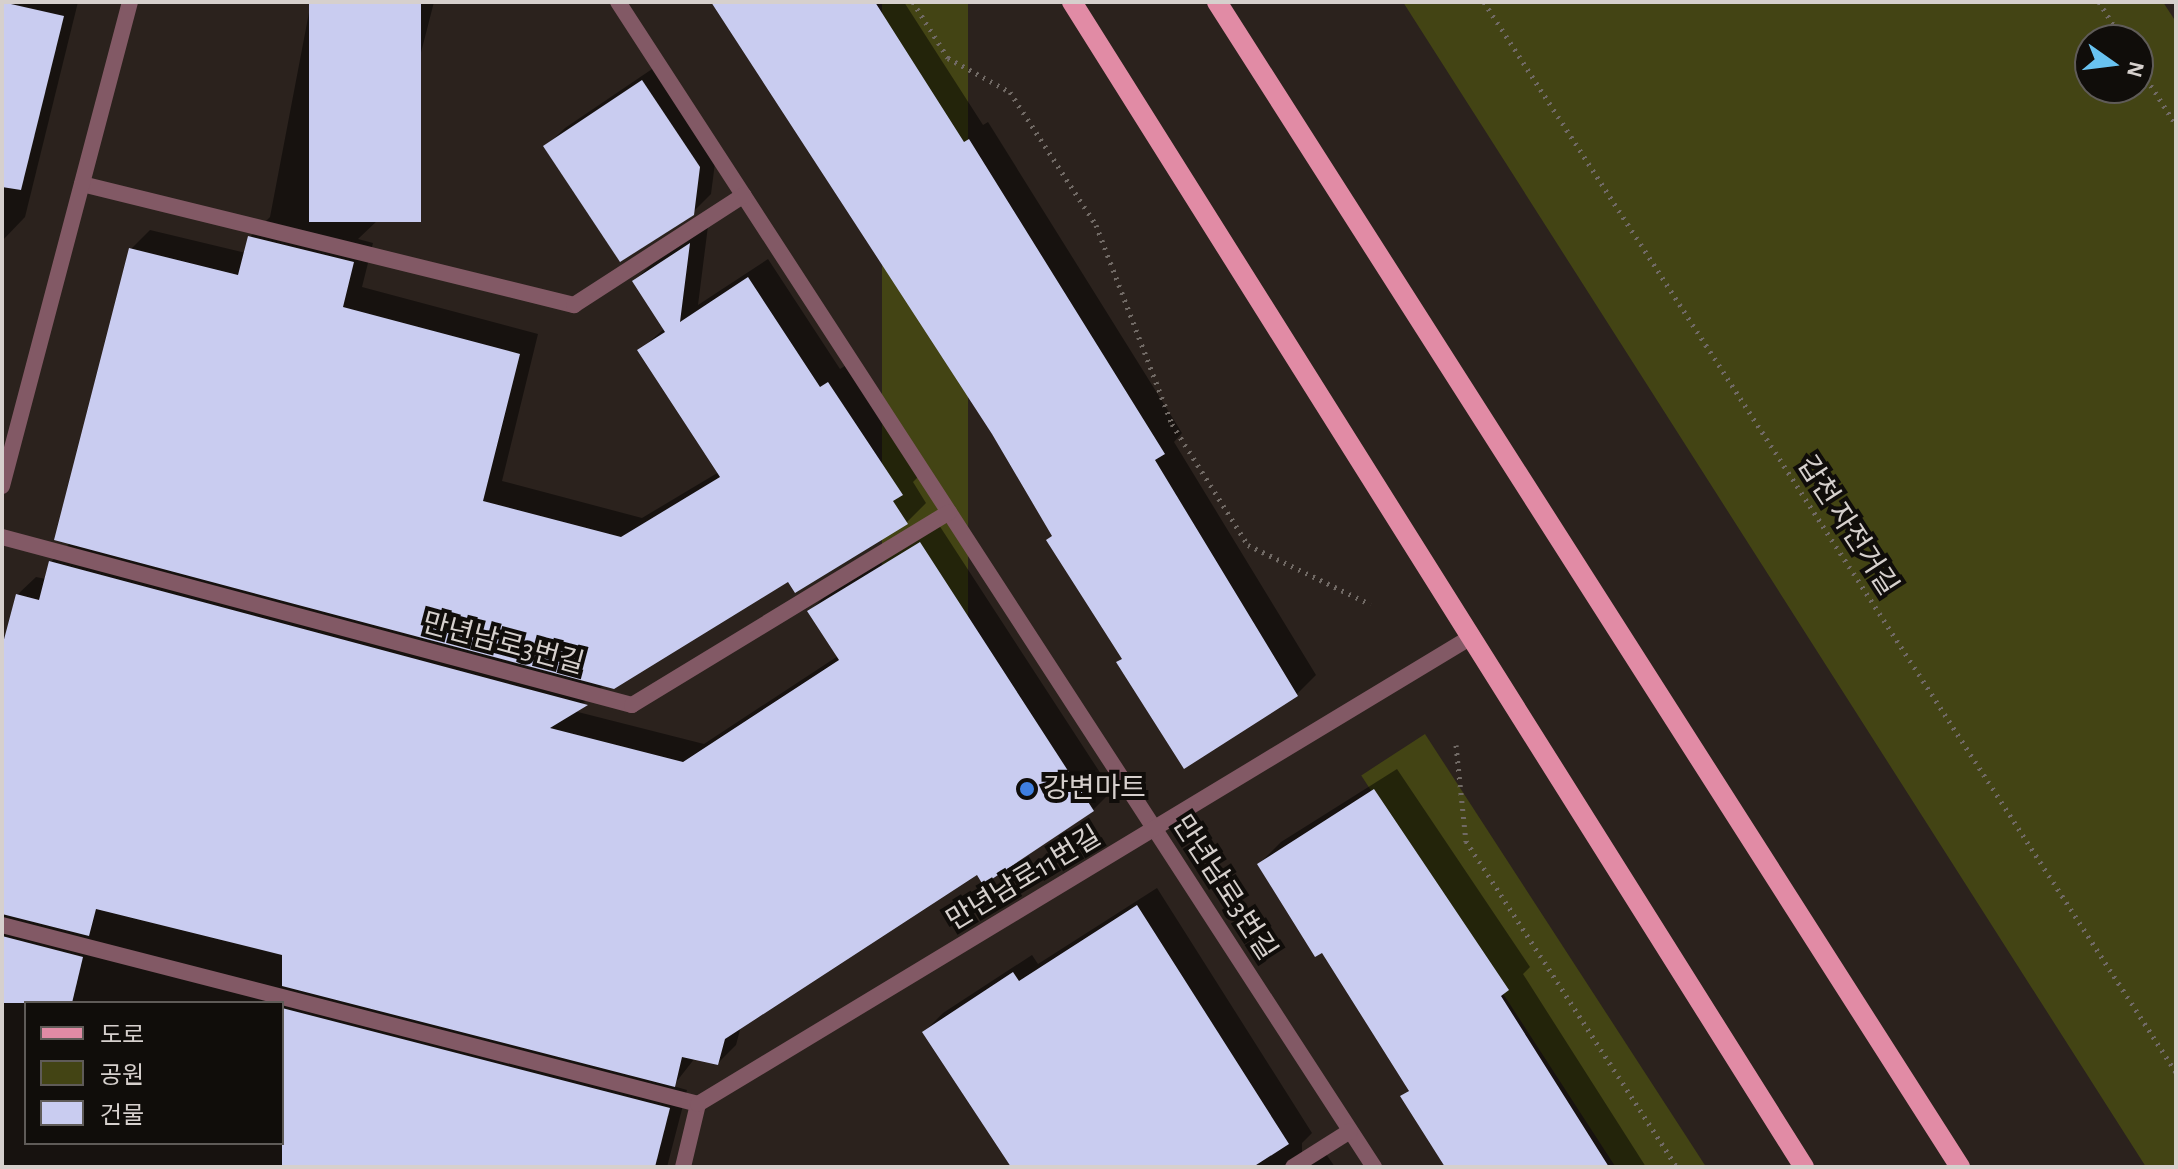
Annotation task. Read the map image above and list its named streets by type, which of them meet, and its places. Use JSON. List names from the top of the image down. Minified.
{"streets":{"street":["만년남로3번길","만년남로11번길"],"path":["갑천 자전거길"]},"crossings":[["만년남로3번길","만년남로11번길"]],"places":["강변마트"],"legend":["도로","공원","건물"],"north":"right"}
